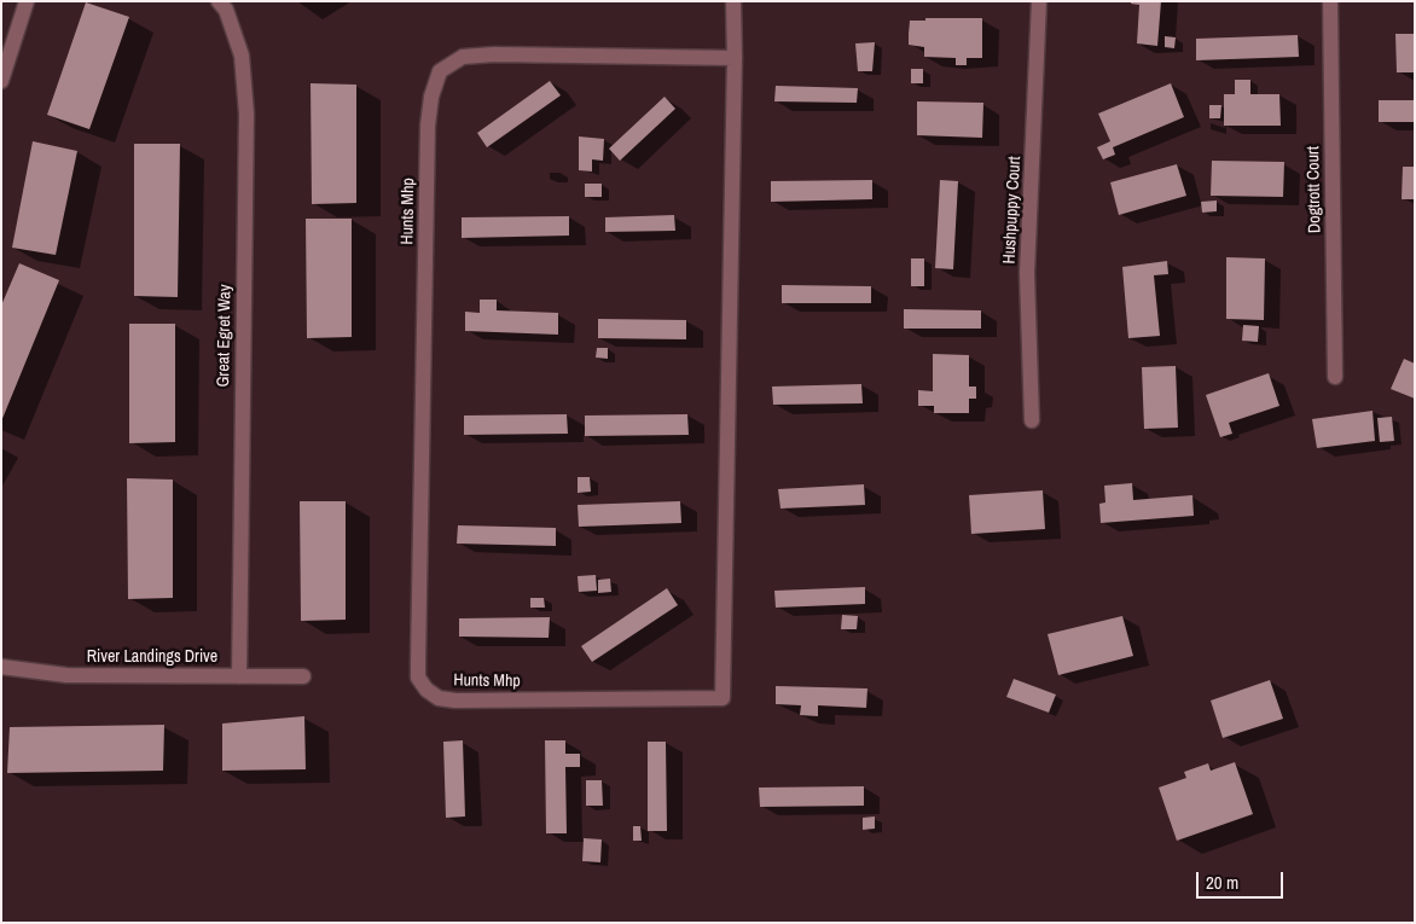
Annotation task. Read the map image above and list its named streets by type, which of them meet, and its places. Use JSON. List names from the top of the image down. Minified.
{"streets":{"street":["Dogtrott Court","Hushpuppy Court","Hunts Mhp","Great Egret Way","River Landings Drive"]},"crossings":[["Great Egret Way","River Landings Drive"]],"scale_bar":"20 m"}
